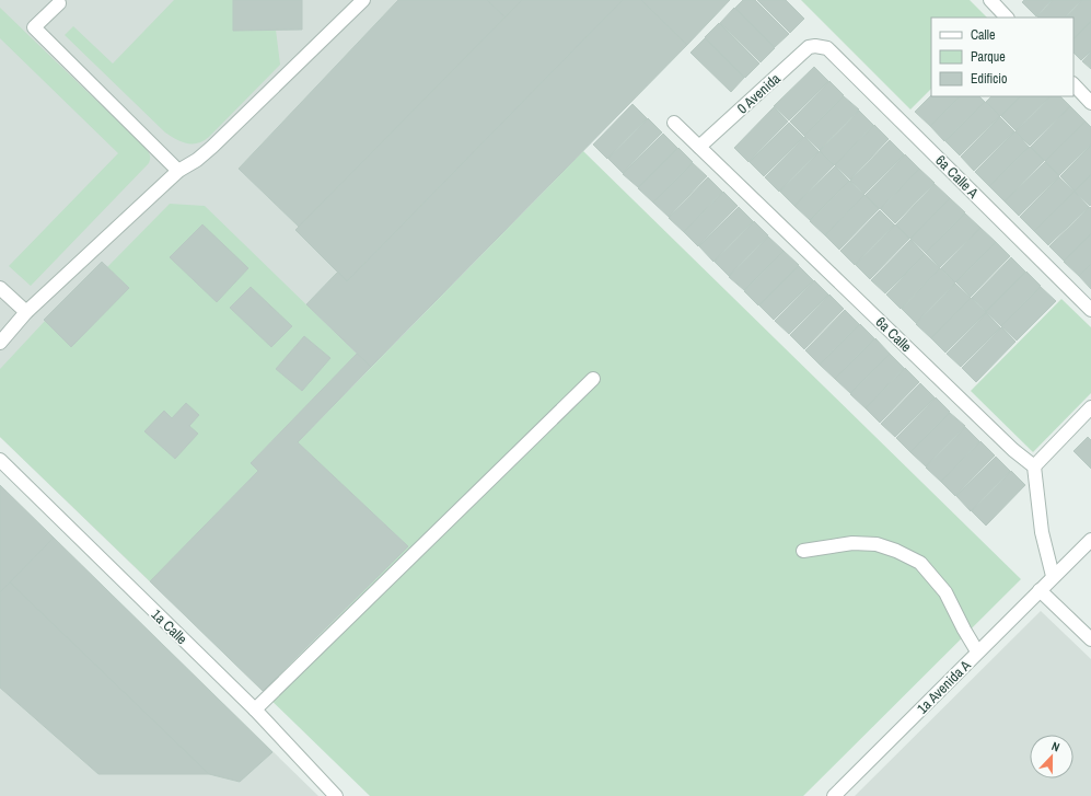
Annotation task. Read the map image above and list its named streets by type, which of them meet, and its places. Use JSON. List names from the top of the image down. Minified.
{"streets":{"street":["0 Avenida","6a Calle A","6a Calle","1a Calle","1a Avenida A"]},"crossings":[["0 Avenida","6a Calle A"],["0 Avenida","6a Calle"]],"legend":["Calle","Parque","Edificio"],"north":"top"}
